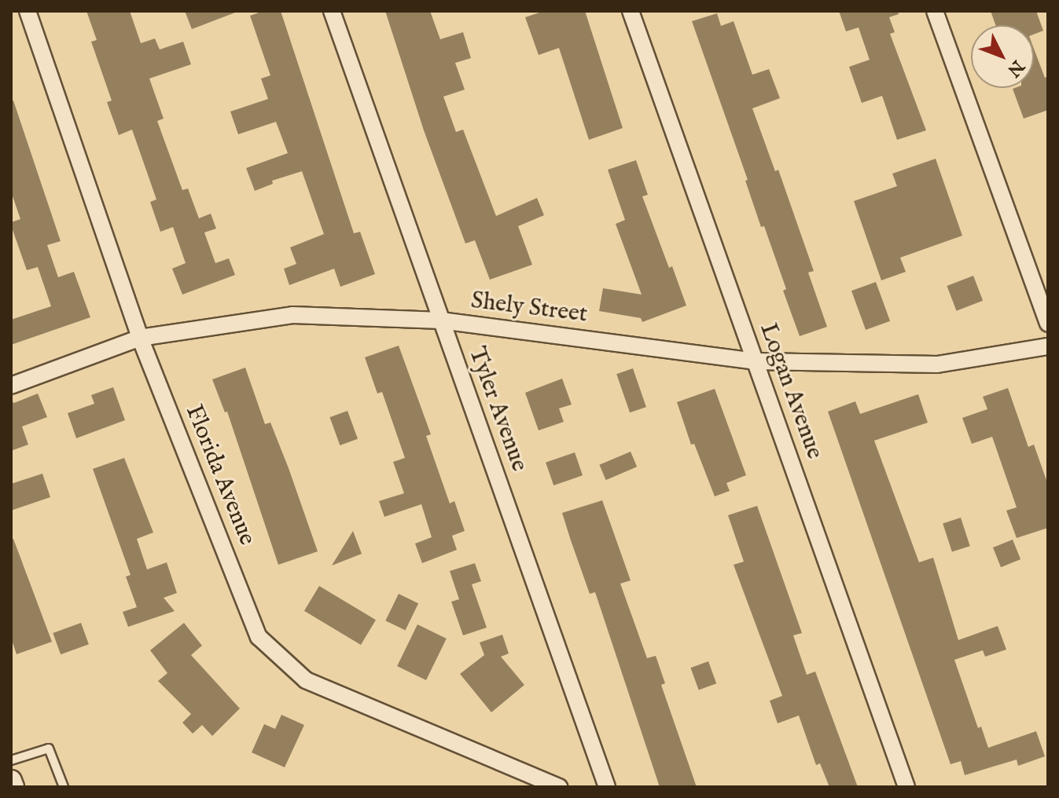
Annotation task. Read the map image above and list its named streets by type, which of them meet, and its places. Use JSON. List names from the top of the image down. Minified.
{"streets":{"street":["Shely Street","Logan Avenue","Tyler Avenue","Florida Avenue"]},"crossings":[["Shely Street","Logan Avenue"],["Shely Street","Tyler Avenue"],["Shely Street","Florida Avenue"]],"north":"bottom right"}
